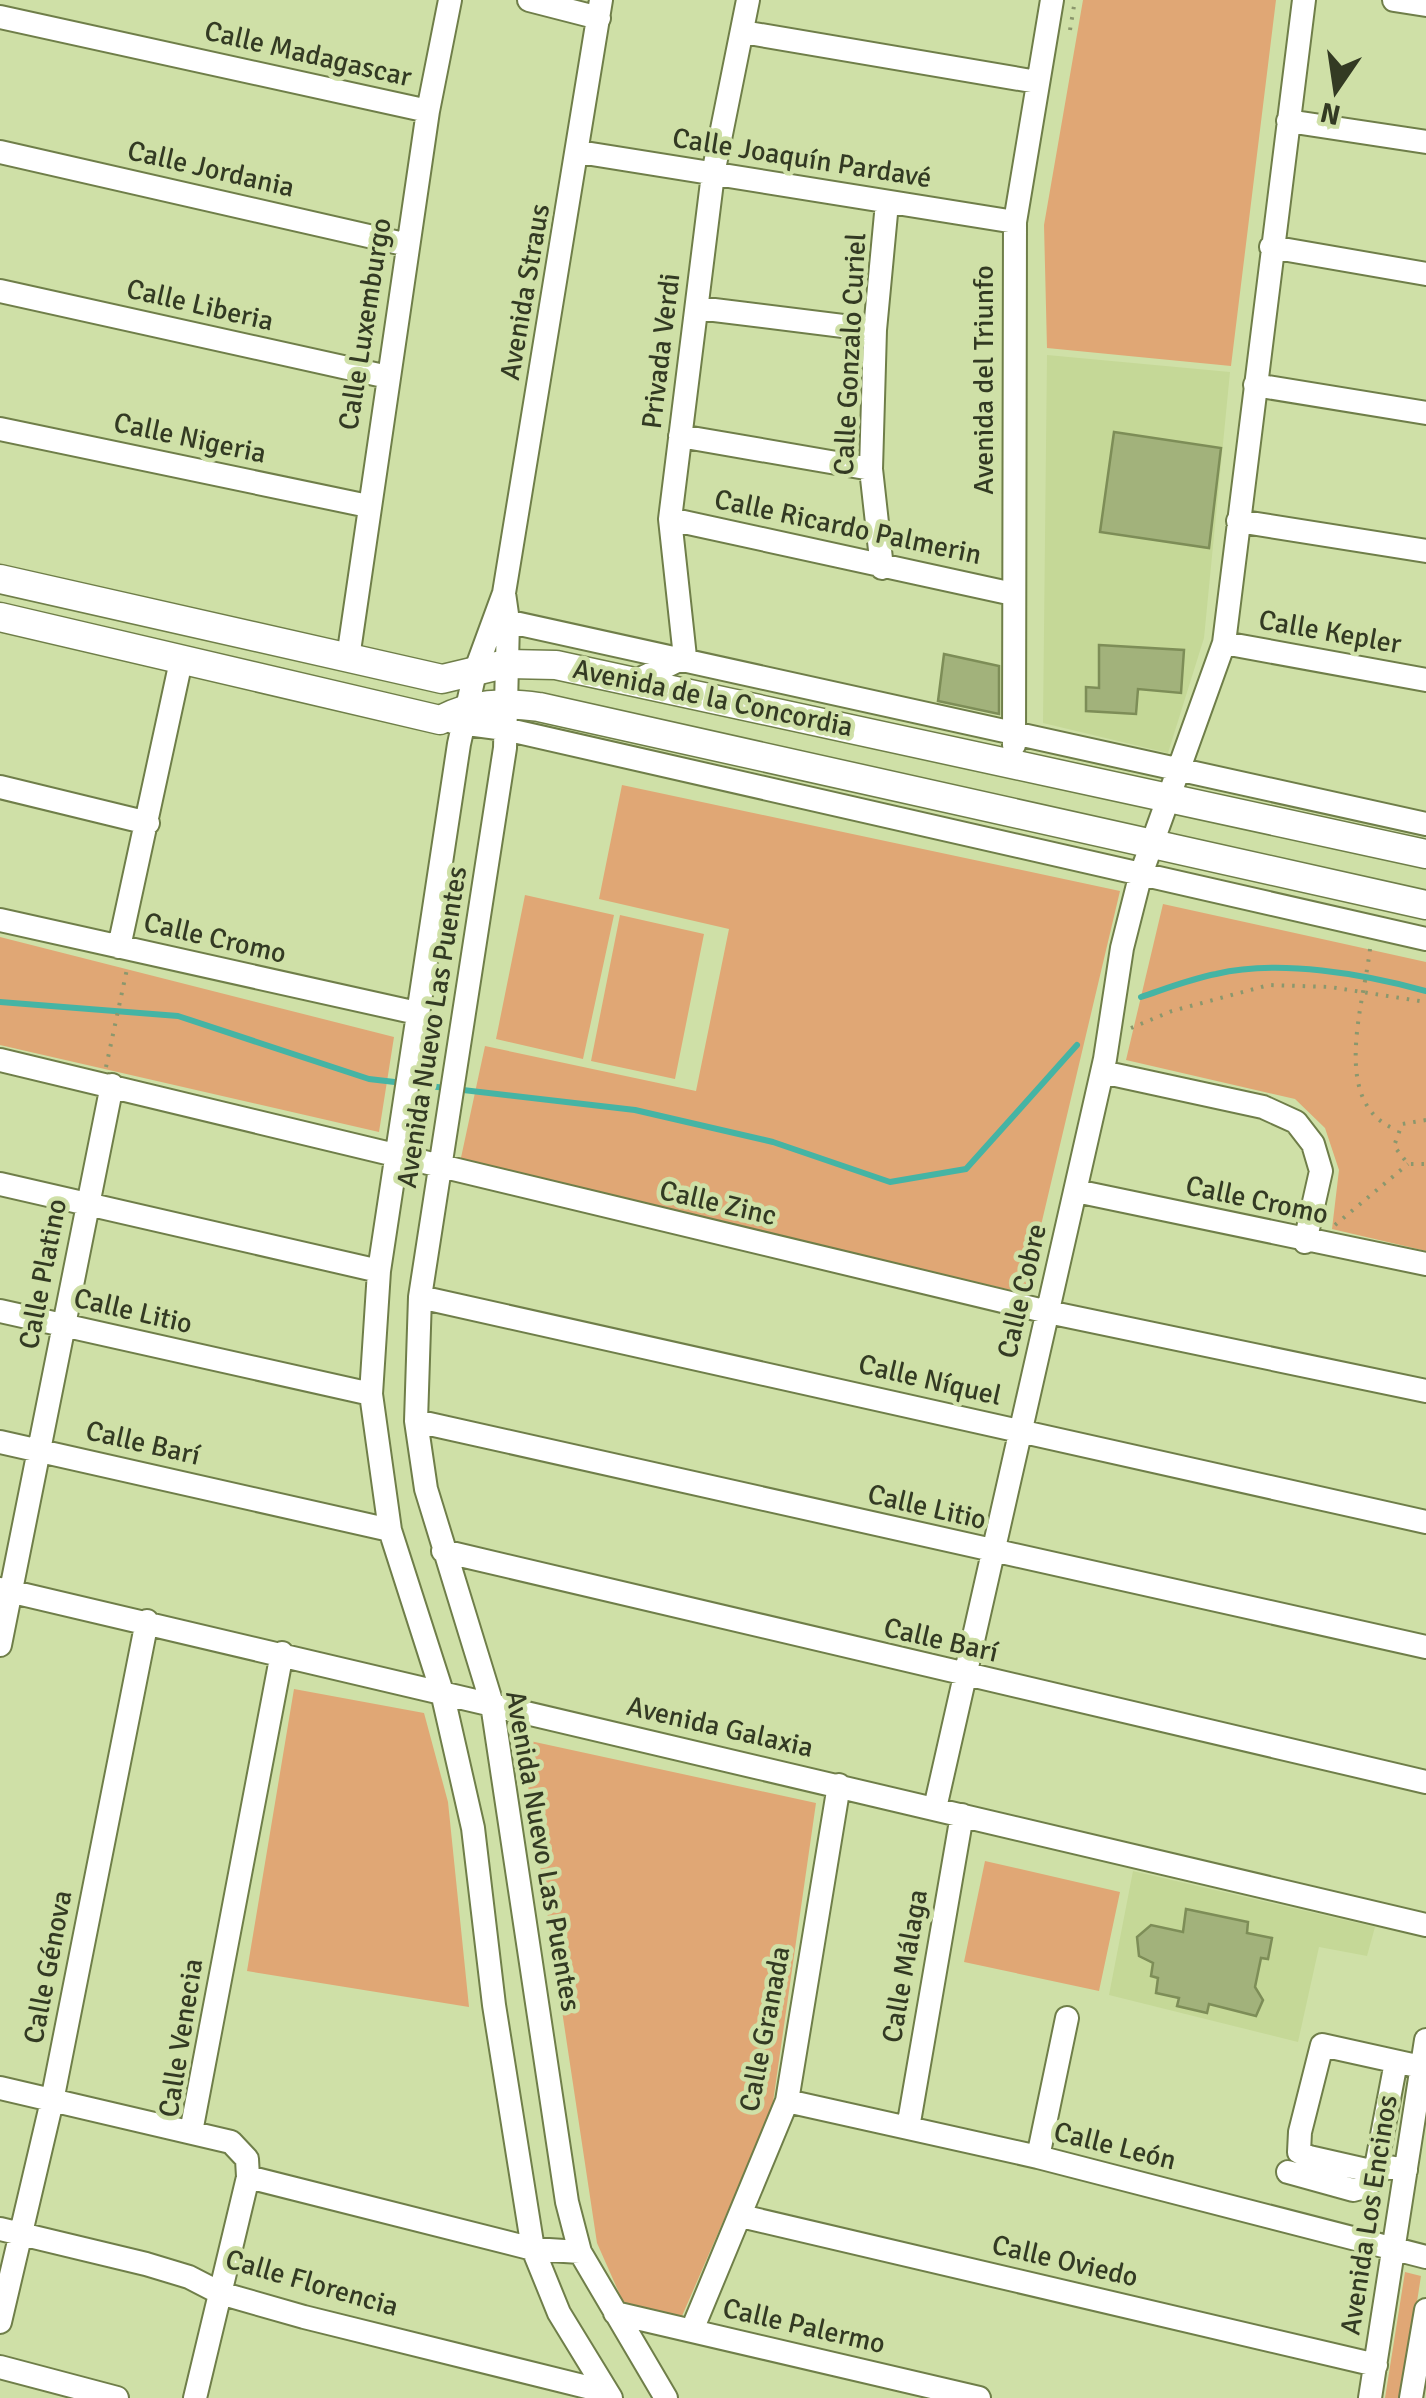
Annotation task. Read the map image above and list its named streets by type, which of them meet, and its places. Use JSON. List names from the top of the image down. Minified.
{"streets":{"main road":["Avenida de la Concordia"],"street":["Calle Madagascar","Calle Joaquín Pardavé","Calle Jordania","Avenida Straus","Calle Liberia","Calle Luxemburgo","Privada Verdi","Calle Gonzalo Curiel","Avenida del Triunfo","Calle Nigeria","Calle Ricardo Palmerin","Calle Kepler","Calle Cromo","Avenida Nuevo Las Puentes","Calle Zinc","Calle Platino","Calle Cobre","Calle Litio","Calle Níquel","Calle Barí","Avenida Galaxia","Calle Málaga","Calle Génova","Calle Granada","Calle Venecia","Calle León","Avenida Los Encinos","Calle Oviedo","Calle Florencia","Calle Palermo"]},"crossings":[["Calle Madagascar","Calle Luxemburgo"],["Calle Joaquín Pardavé","Avenida Straus"],["Calle Joaquín Pardavé","Privada Verdi"],["Calle Joaquín Pardavé","Calle Gonzalo Curiel"],["Calle Joaquín Pardavé","Avenida del Triunfo"],["Calle Jordania","Calle Luxemburgo"],["Avenida Straus","Avenida de la Concordia"],["Avenida Straus","Avenida Nuevo Las Puentes"],["Calle Liberia","Calle Luxemburgo"],["Calle Luxemburgo","Calle Nigeria"],["Calle Luxemburgo","Avenida de la Concordia"],["Privada Verdi","Calle Ricardo Palmerin"],["Privada Verdi","Avenida de la Concordia"],["Calle Gonzalo Curiel","Calle Ricardo Palmerin"],["Avenida del Triunfo","Calle Ricardo Palmerin"],["Avenida del Triunfo","Avenida de la Concordia"],["Calle Kepler","Calle Cobre"],["Avenida de la Concordia","Avenida Nuevo Las Puentes"],["Avenida de la Concordia","Calle Cobre"],["Calle Cromo","Avenida Nuevo Las Puentes"],["Calle Cromo","Calle Cobre"],["Avenida Nuevo Las Puentes","Calle Zinc"],["Avenida Nuevo Las Puentes","Calle Litio"],["Avenida Nuevo Las Puentes","Calle Níquel"],["Avenida Nuevo Las Puentes","Calle Barí"],["Avenida Nuevo Las Puentes","Avenida Galaxia"],["Avenida Nuevo Las Puentes","Calle Florencia"],["Avenida Nuevo Las Puentes","Calle Palermo"],["Calle Zinc","Calle Platino"],["Calle Zinc","Calle Cobre"],["Calle Platino","Calle Litio"],["Calle Platino","Calle Barí"],["Calle Platino","Avenida Galaxia"],["Calle Cobre","Calle Litio"],["Calle Cobre","Calle Níquel"],["Calle Cobre","Calle Barí"],["Calle Cobre","Avenida Galaxia"],["Avenida Galaxia","Calle Málaga"],["Avenida Galaxia","Calle Génova"],["Avenida Galaxia","Calle Granada"],["Avenida Galaxia","Calle Venecia"],["Calle Málaga","Calle León"],["Calle Génova","Calle Florencia"],["Calle Granada","Calle León"],["Calle Granada","Calle Oviedo"],["Calle Granada","Calle Palermo"],["Calle León","Avenida Los Encinos"],["Avenida Los Encinos","Calle Oviedo"]],"north":"bottom"}
